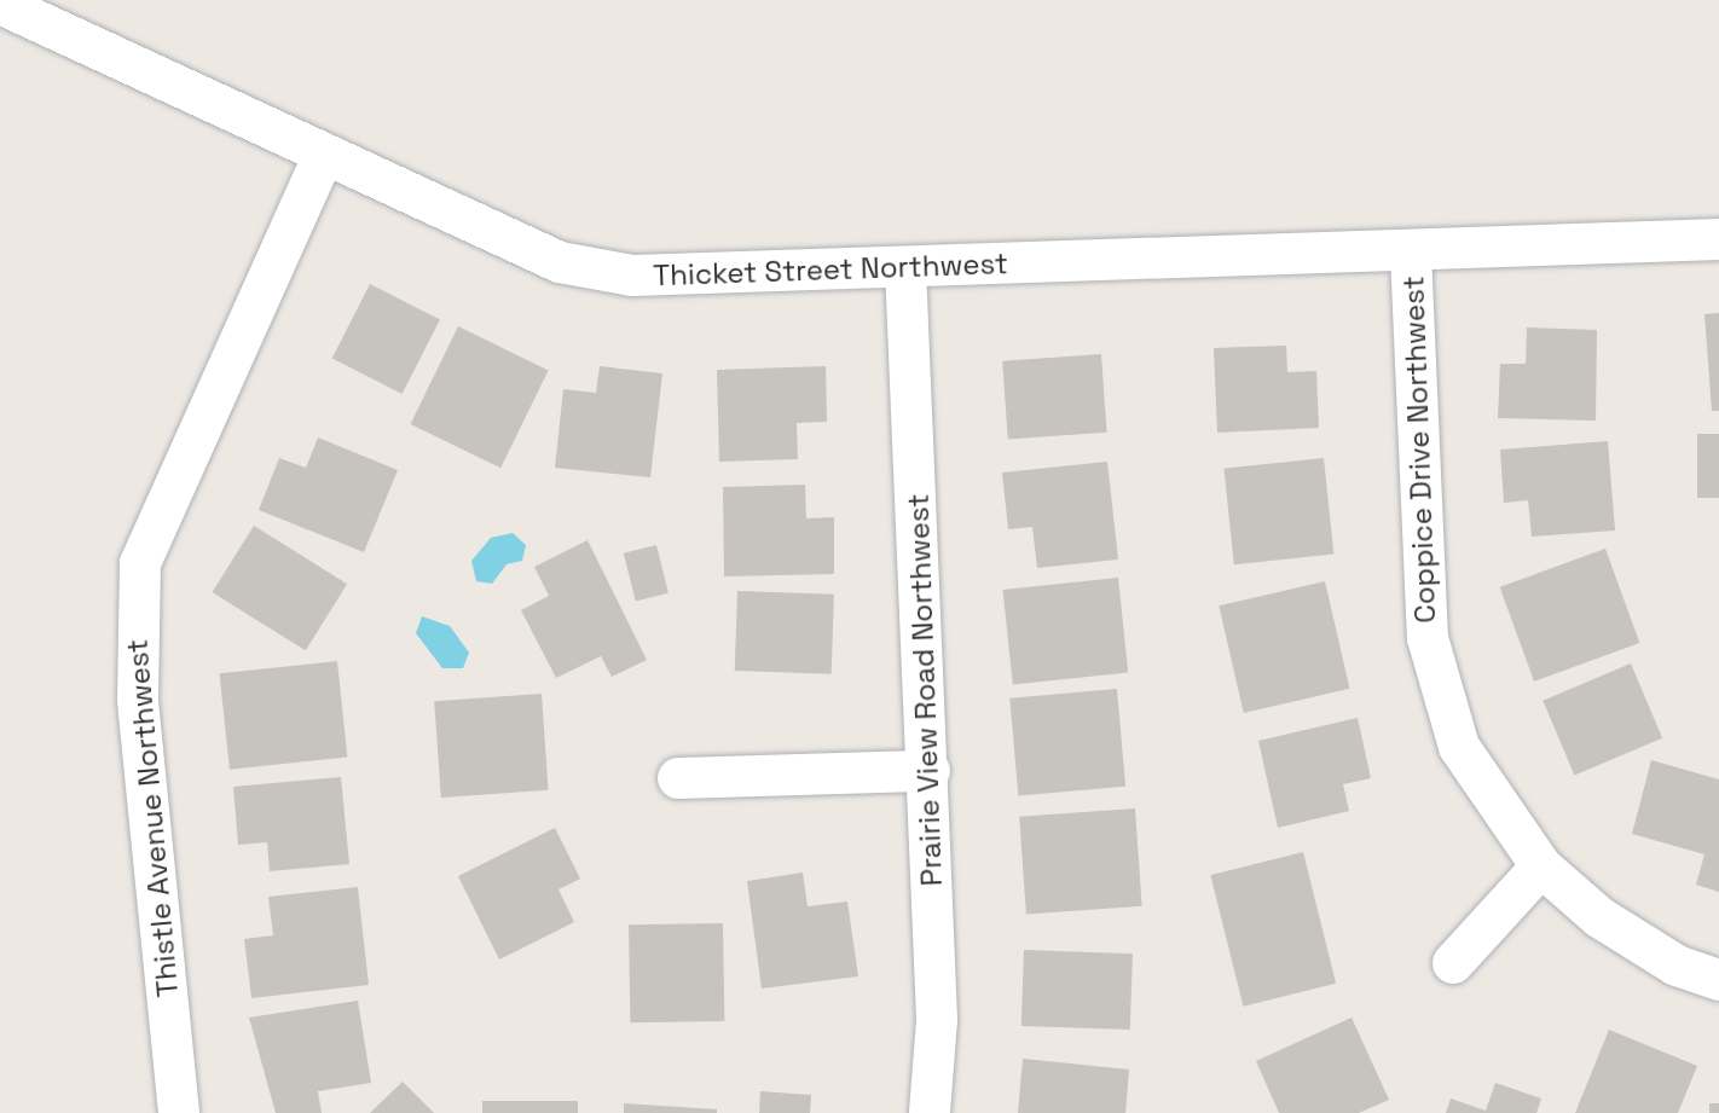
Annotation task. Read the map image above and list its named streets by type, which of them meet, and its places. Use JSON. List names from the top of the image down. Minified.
{"streets":{"street":["Thicket Street Northwest","Coppice Drive Northwest","Prairie View Road Northwest","Thistle Avenue Northwest"]},"crossings":[["Thicket Street Northwest","Coppice Drive Northwest"],["Thicket Street Northwest","Prairie View Road Northwest"],["Thicket Street Northwest","Thistle Avenue Northwest"]]}
